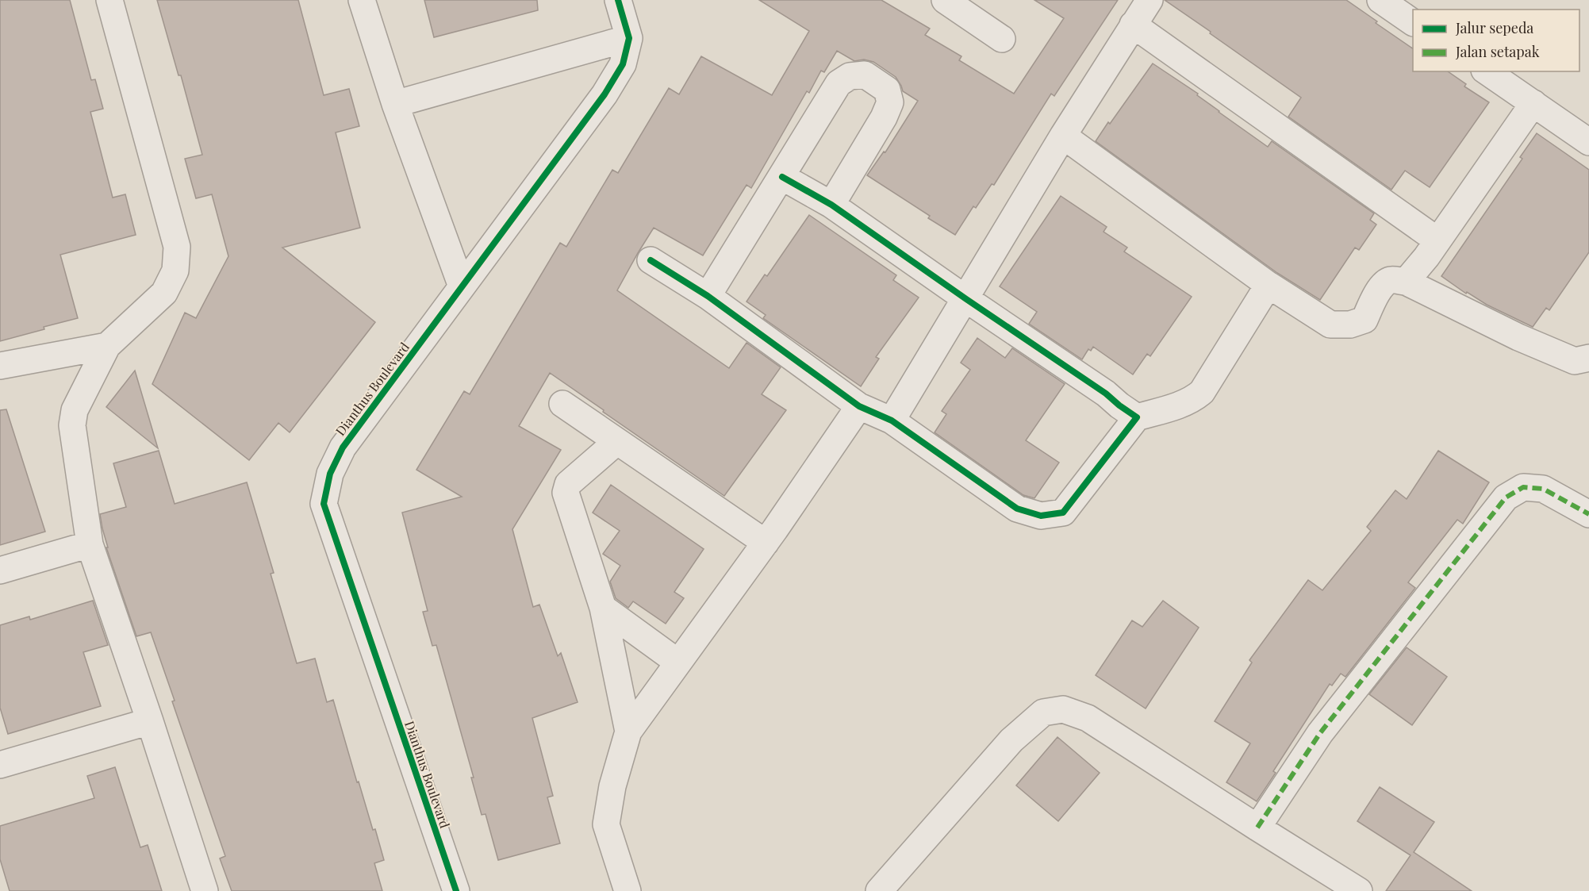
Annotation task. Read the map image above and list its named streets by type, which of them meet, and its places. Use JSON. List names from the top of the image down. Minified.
{"streets":{"street":["Dianthus Boulevard"]},"legend":["Jalur sepeda","Jalan setapak"]}
